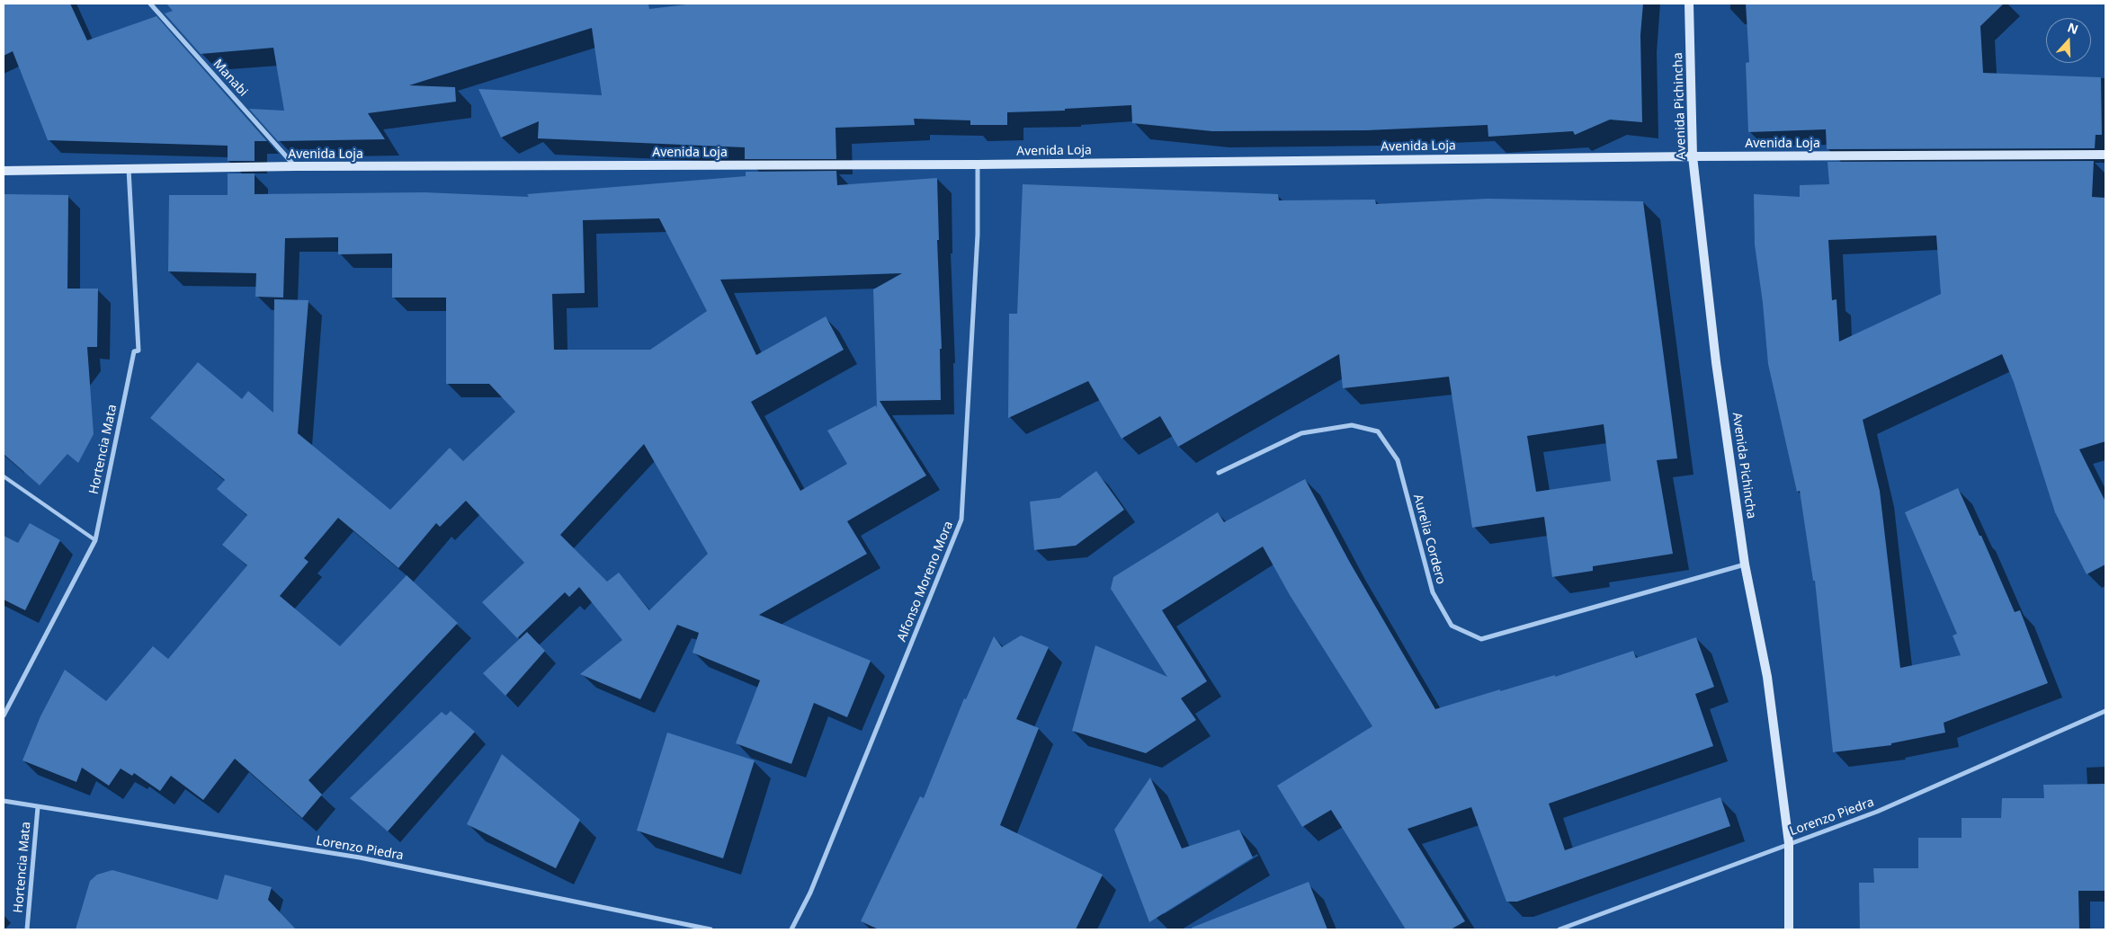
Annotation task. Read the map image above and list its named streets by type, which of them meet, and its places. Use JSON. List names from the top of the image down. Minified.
{"streets":{"street":["Manabi","Avenida Pichincha","Avenida Loja","Hortencia Mata","Aurelia Cordero","Alfonso Moreno Mora","Lorenzo Piedra"]},"crossings":[["Manabi","Avenida Loja"],["Avenida Pichincha","Avenida Loja"],["Avenida Pichincha","Aurelia Cordero"],["Avenida Pichincha","Lorenzo Piedra"],["Avenida Loja","Hortencia Mata"],["Avenida Loja","Alfonso Moreno Mora"],["Hortencia Mata","Lorenzo Piedra"]],"north":"top"}
